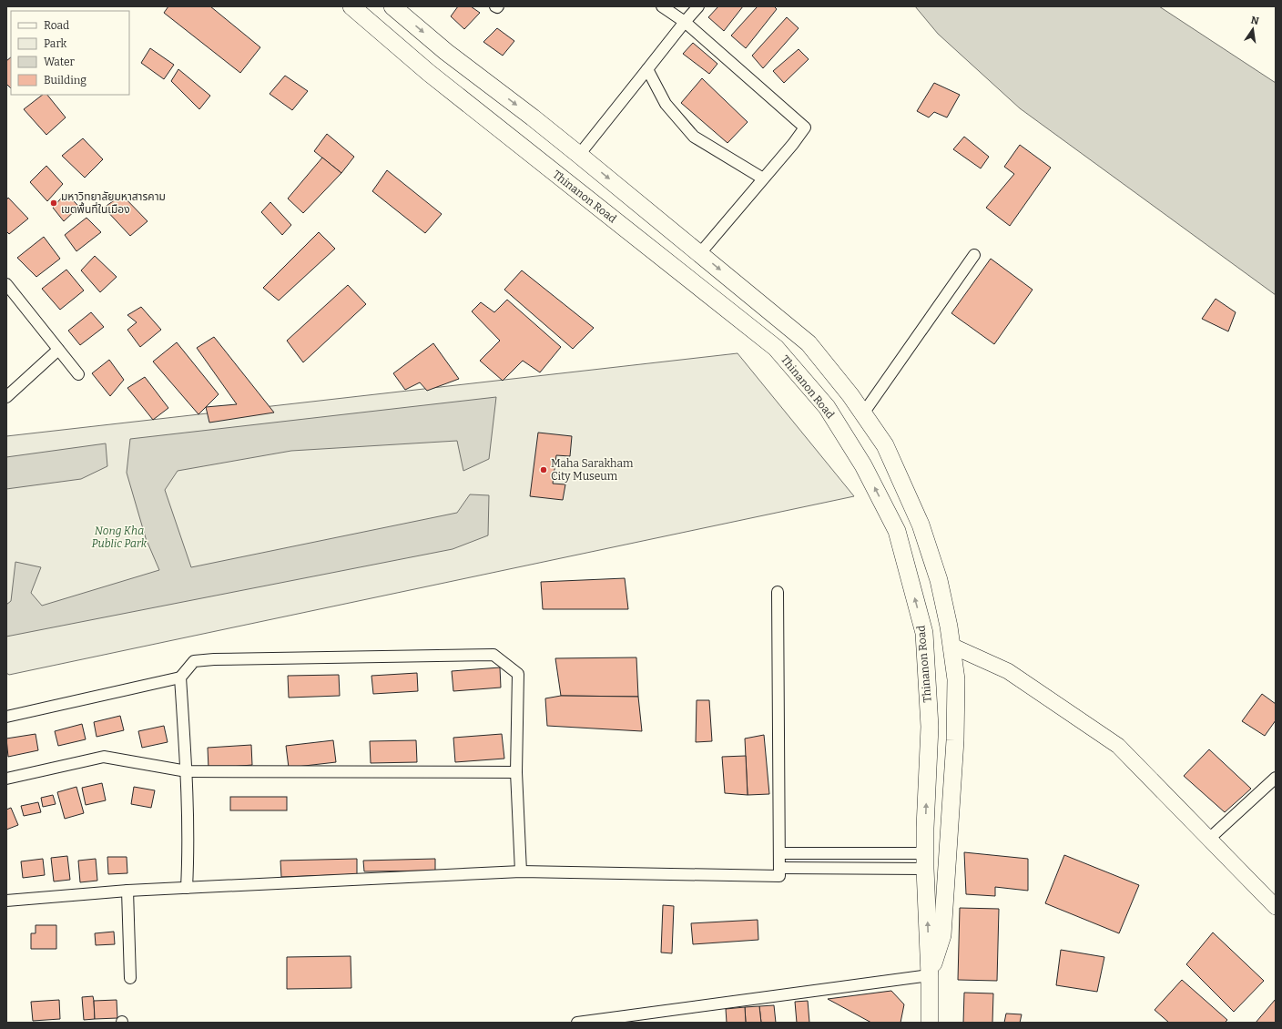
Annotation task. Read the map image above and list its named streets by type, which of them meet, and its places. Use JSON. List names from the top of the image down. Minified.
{"streets":{"main road":["Thinanon Road"]},"parks":["Nong Kha Public Park"],"places":["มหาวิทยาลัยมหาสารคาม เขตพื้นที่ในเมือง","Maha Sarakham City Museum"],"legend":["Road","Park","Water","Building"],"north":"top"}
